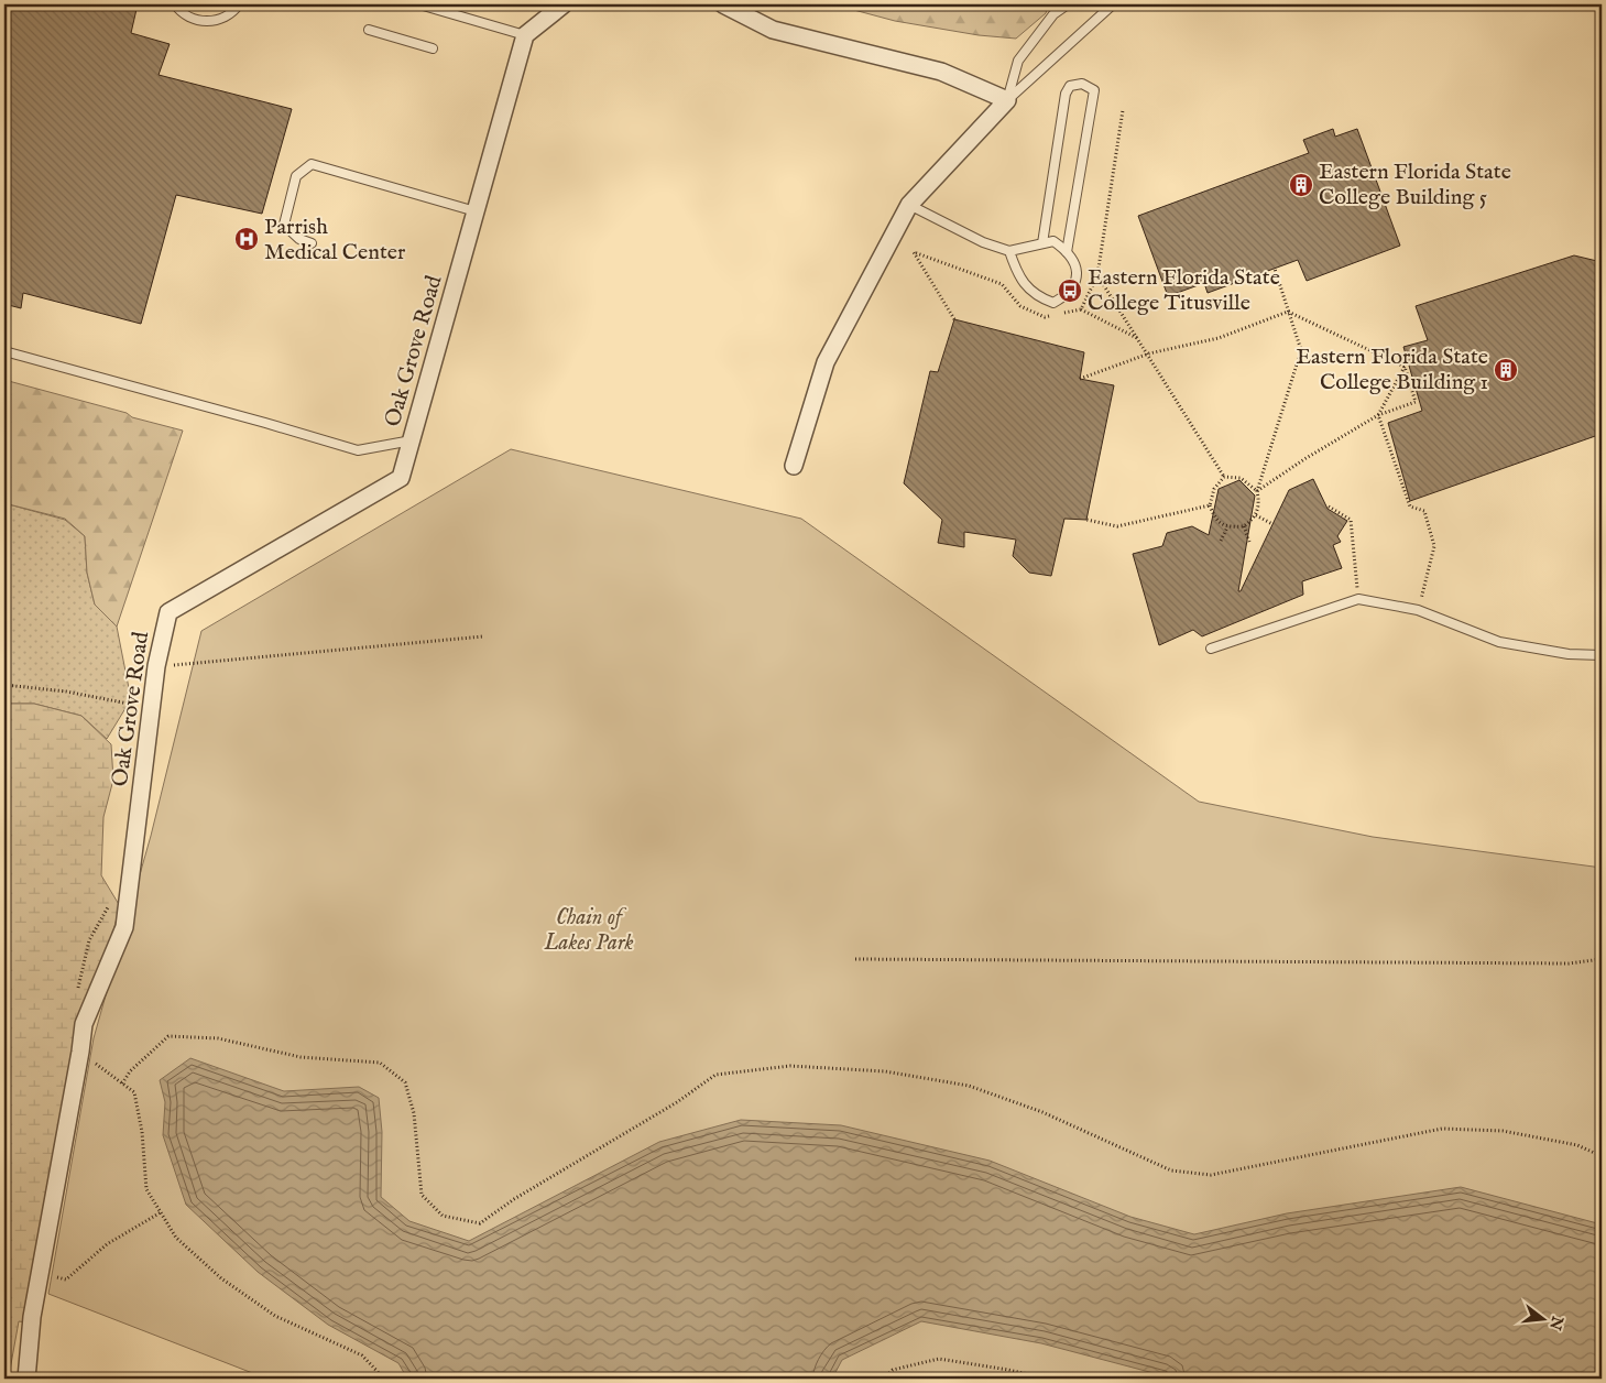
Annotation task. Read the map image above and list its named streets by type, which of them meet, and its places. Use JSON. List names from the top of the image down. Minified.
{"streets":{"street":["Oak Grove Road"]},"parks":["Chain of Lakes Park"],"places":{"building":["Eastern Florida State College Building 5","Eastern Florida State College Building 1"],"hospital":["Parrish Medical Center"],"bus stop":["Eastern Florida State College Titusville"]},"north":"right"}
